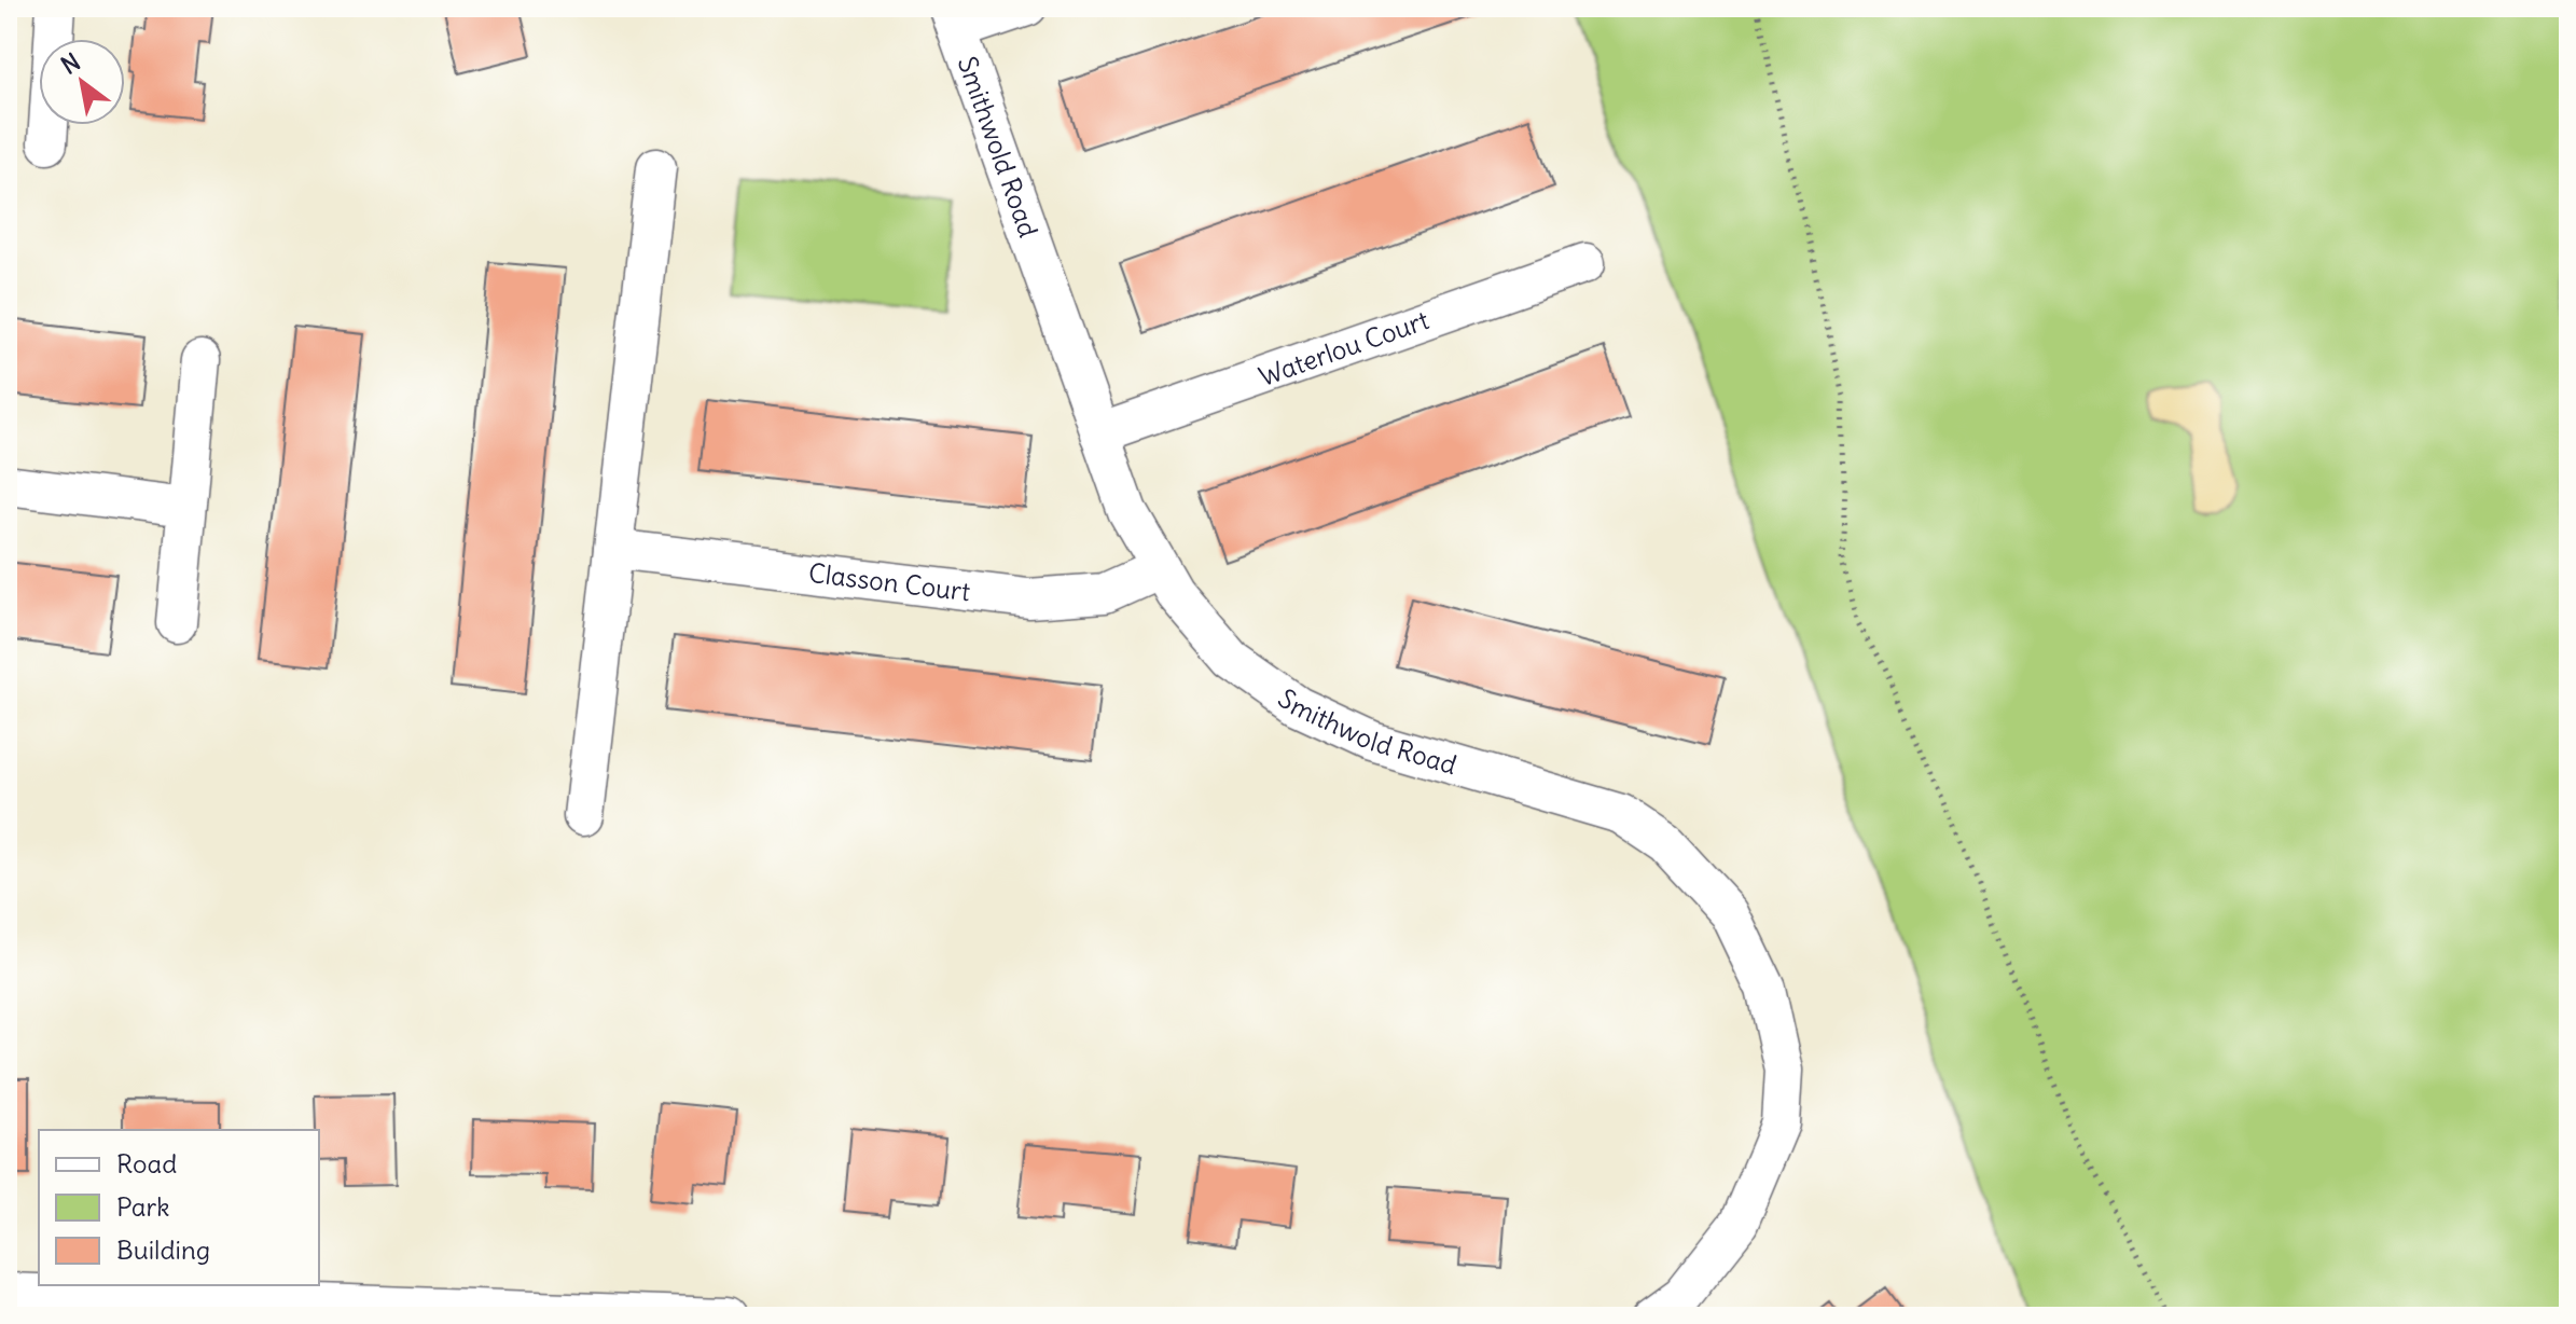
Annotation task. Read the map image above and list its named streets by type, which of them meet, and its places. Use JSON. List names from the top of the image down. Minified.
{"streets":{"street":["Smithwold Road","Waterlou Court","Classon Court"]},"crossings":[["Smithwold Road","Waterlou Court"],["Smithwold Road","Classon Court"]],"legend":["Road","Park","Building"],"north":"top left"}
